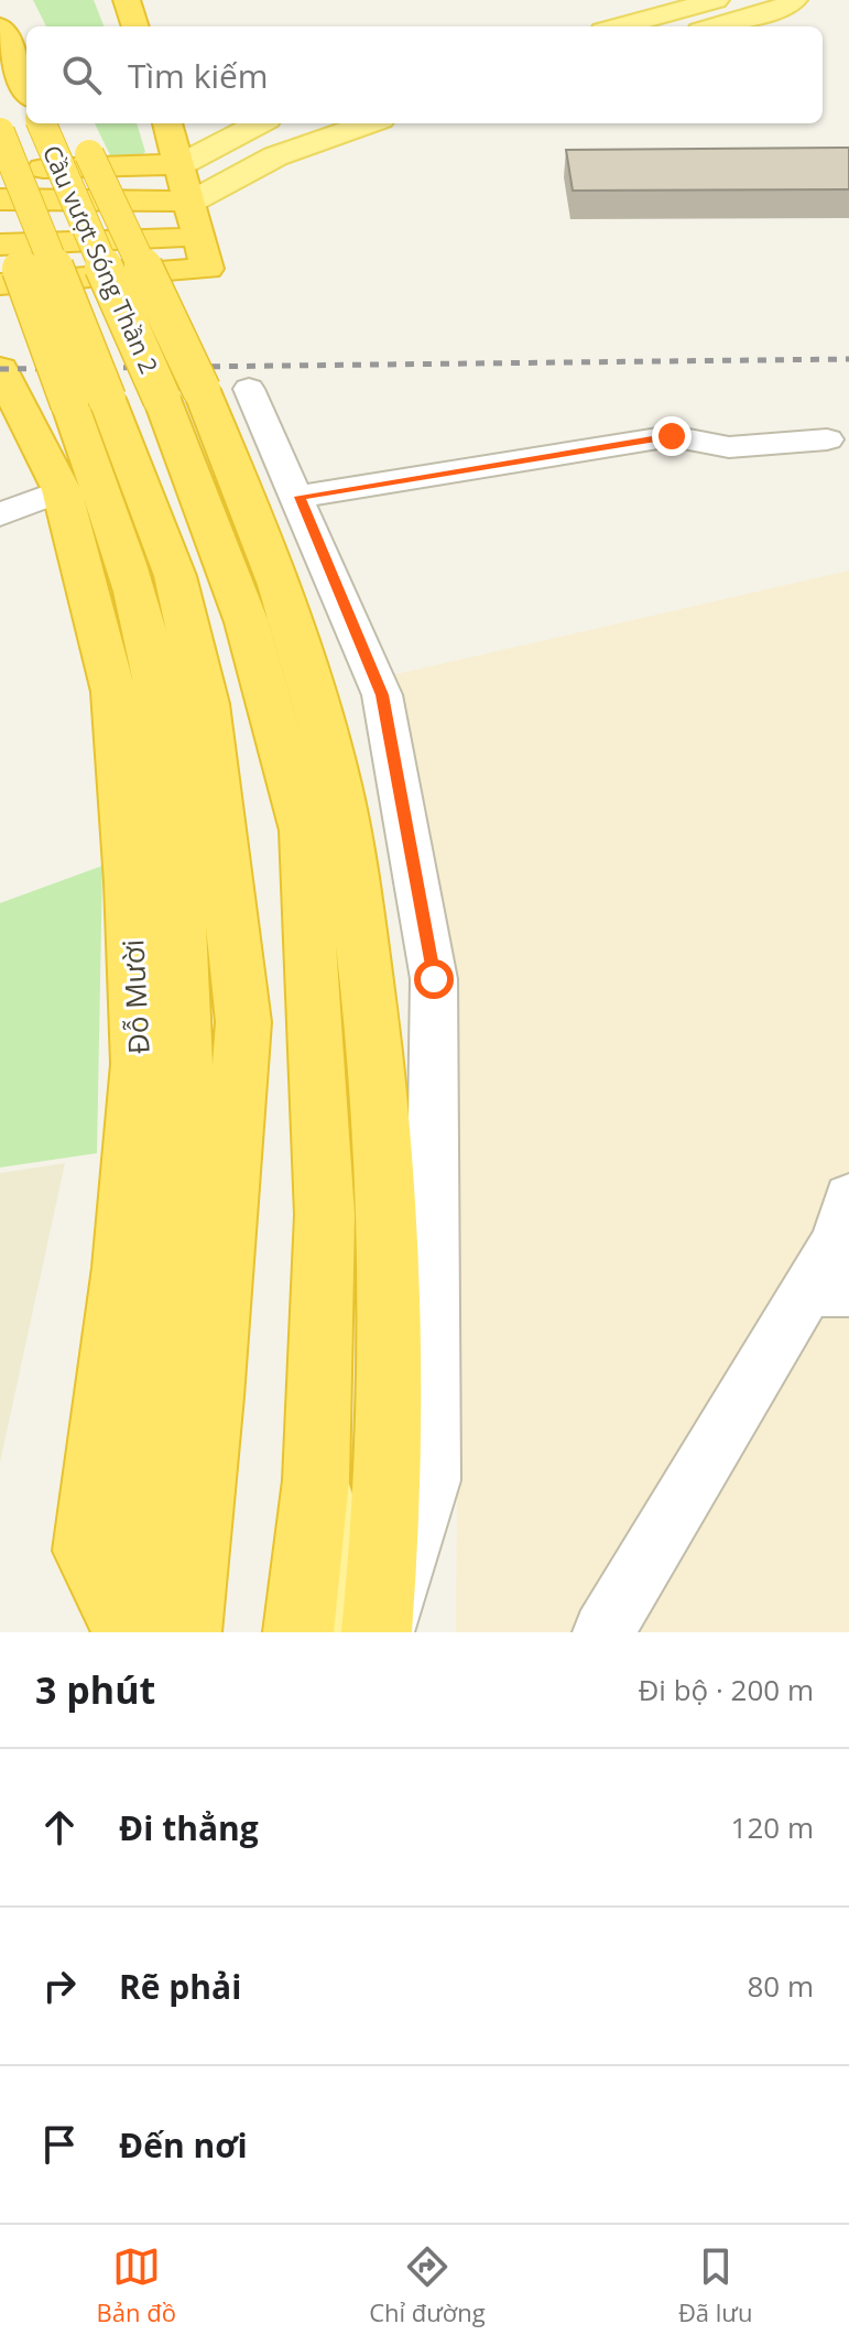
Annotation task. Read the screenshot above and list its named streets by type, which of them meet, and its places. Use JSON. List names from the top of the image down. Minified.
{"streets":{"highway":["Cầu vượt Sóng Thần 2","Đỗ Mười"]},"page":{"search":"Tìm kiếm","heading":["3 phút","Đi bộ · 200 m"],"list":[["Đi thẳng","120 m"],["Rẽ phải","80 m"],"Đến nơi"],"nav":["Bản đồ","Chỉ đường","Đã lưu"]}}
